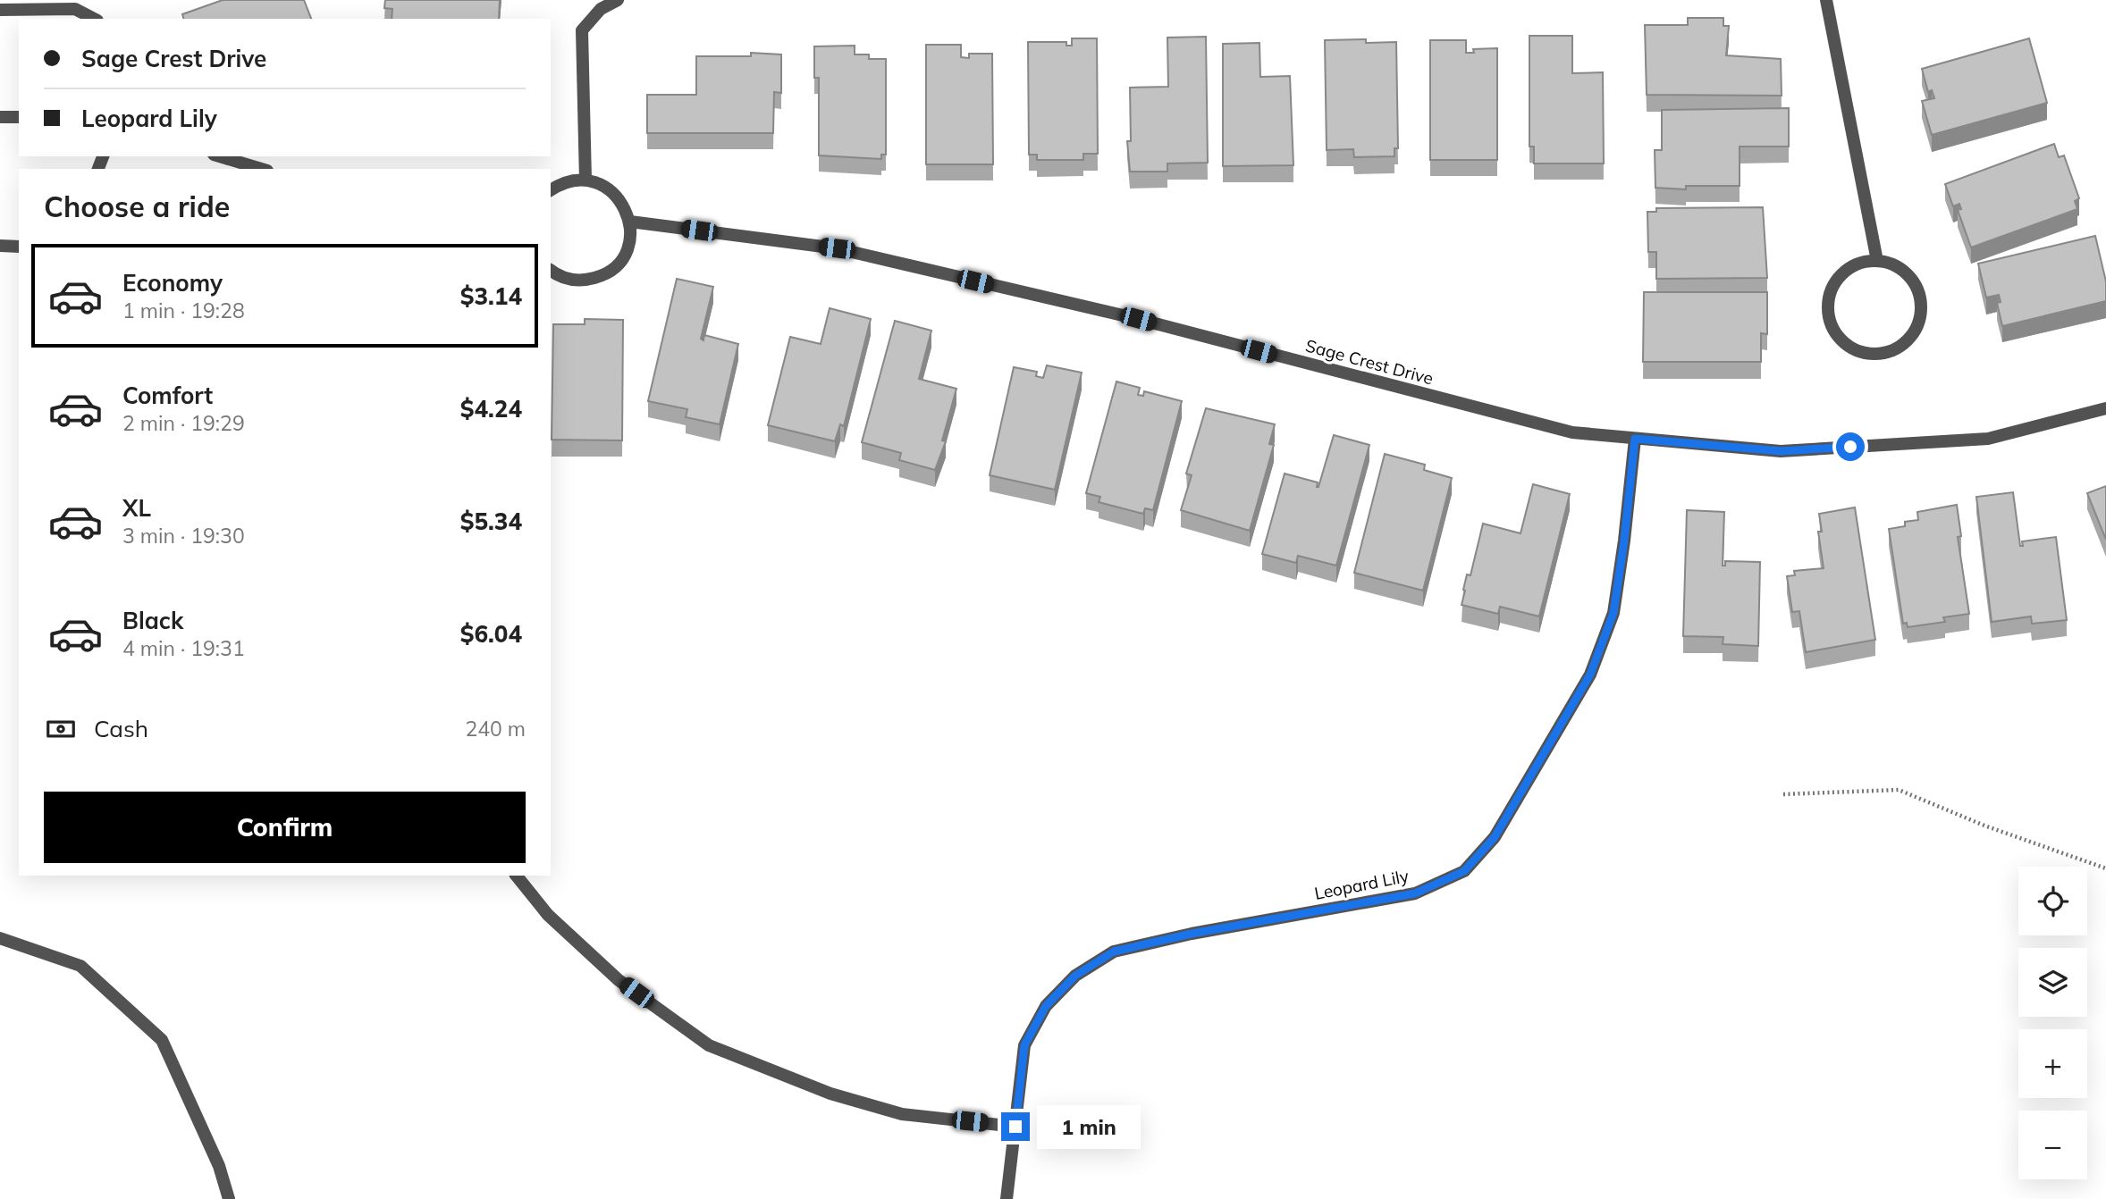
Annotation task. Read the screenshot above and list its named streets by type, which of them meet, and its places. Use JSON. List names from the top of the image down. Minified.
{"streets":{"street":["Sage Crest Drive","Leopard Lily"]},"crossings":[["Sage Crest Drive","Leopard Lily"]],"page":{"banner":["Sage Crest Drive","Leopard Lily"],"heading":"Choose a ride","list":[{"name":"Economy","note":"1 min · 19:28","value":"$3.14"},{"name":"Comfort","note":"2 min · 19:29","value":"$4.24"},{"name":"XL","note":"3 min · 19:30","value":"$5.34"},{"name":"Black","note":"4 min · 19:31","value":"$6.04"}],"pay":["Cash","240 m"],"buttons":"Confirm","map_buttons":["+","−"],"bubble":"1 min"}}
